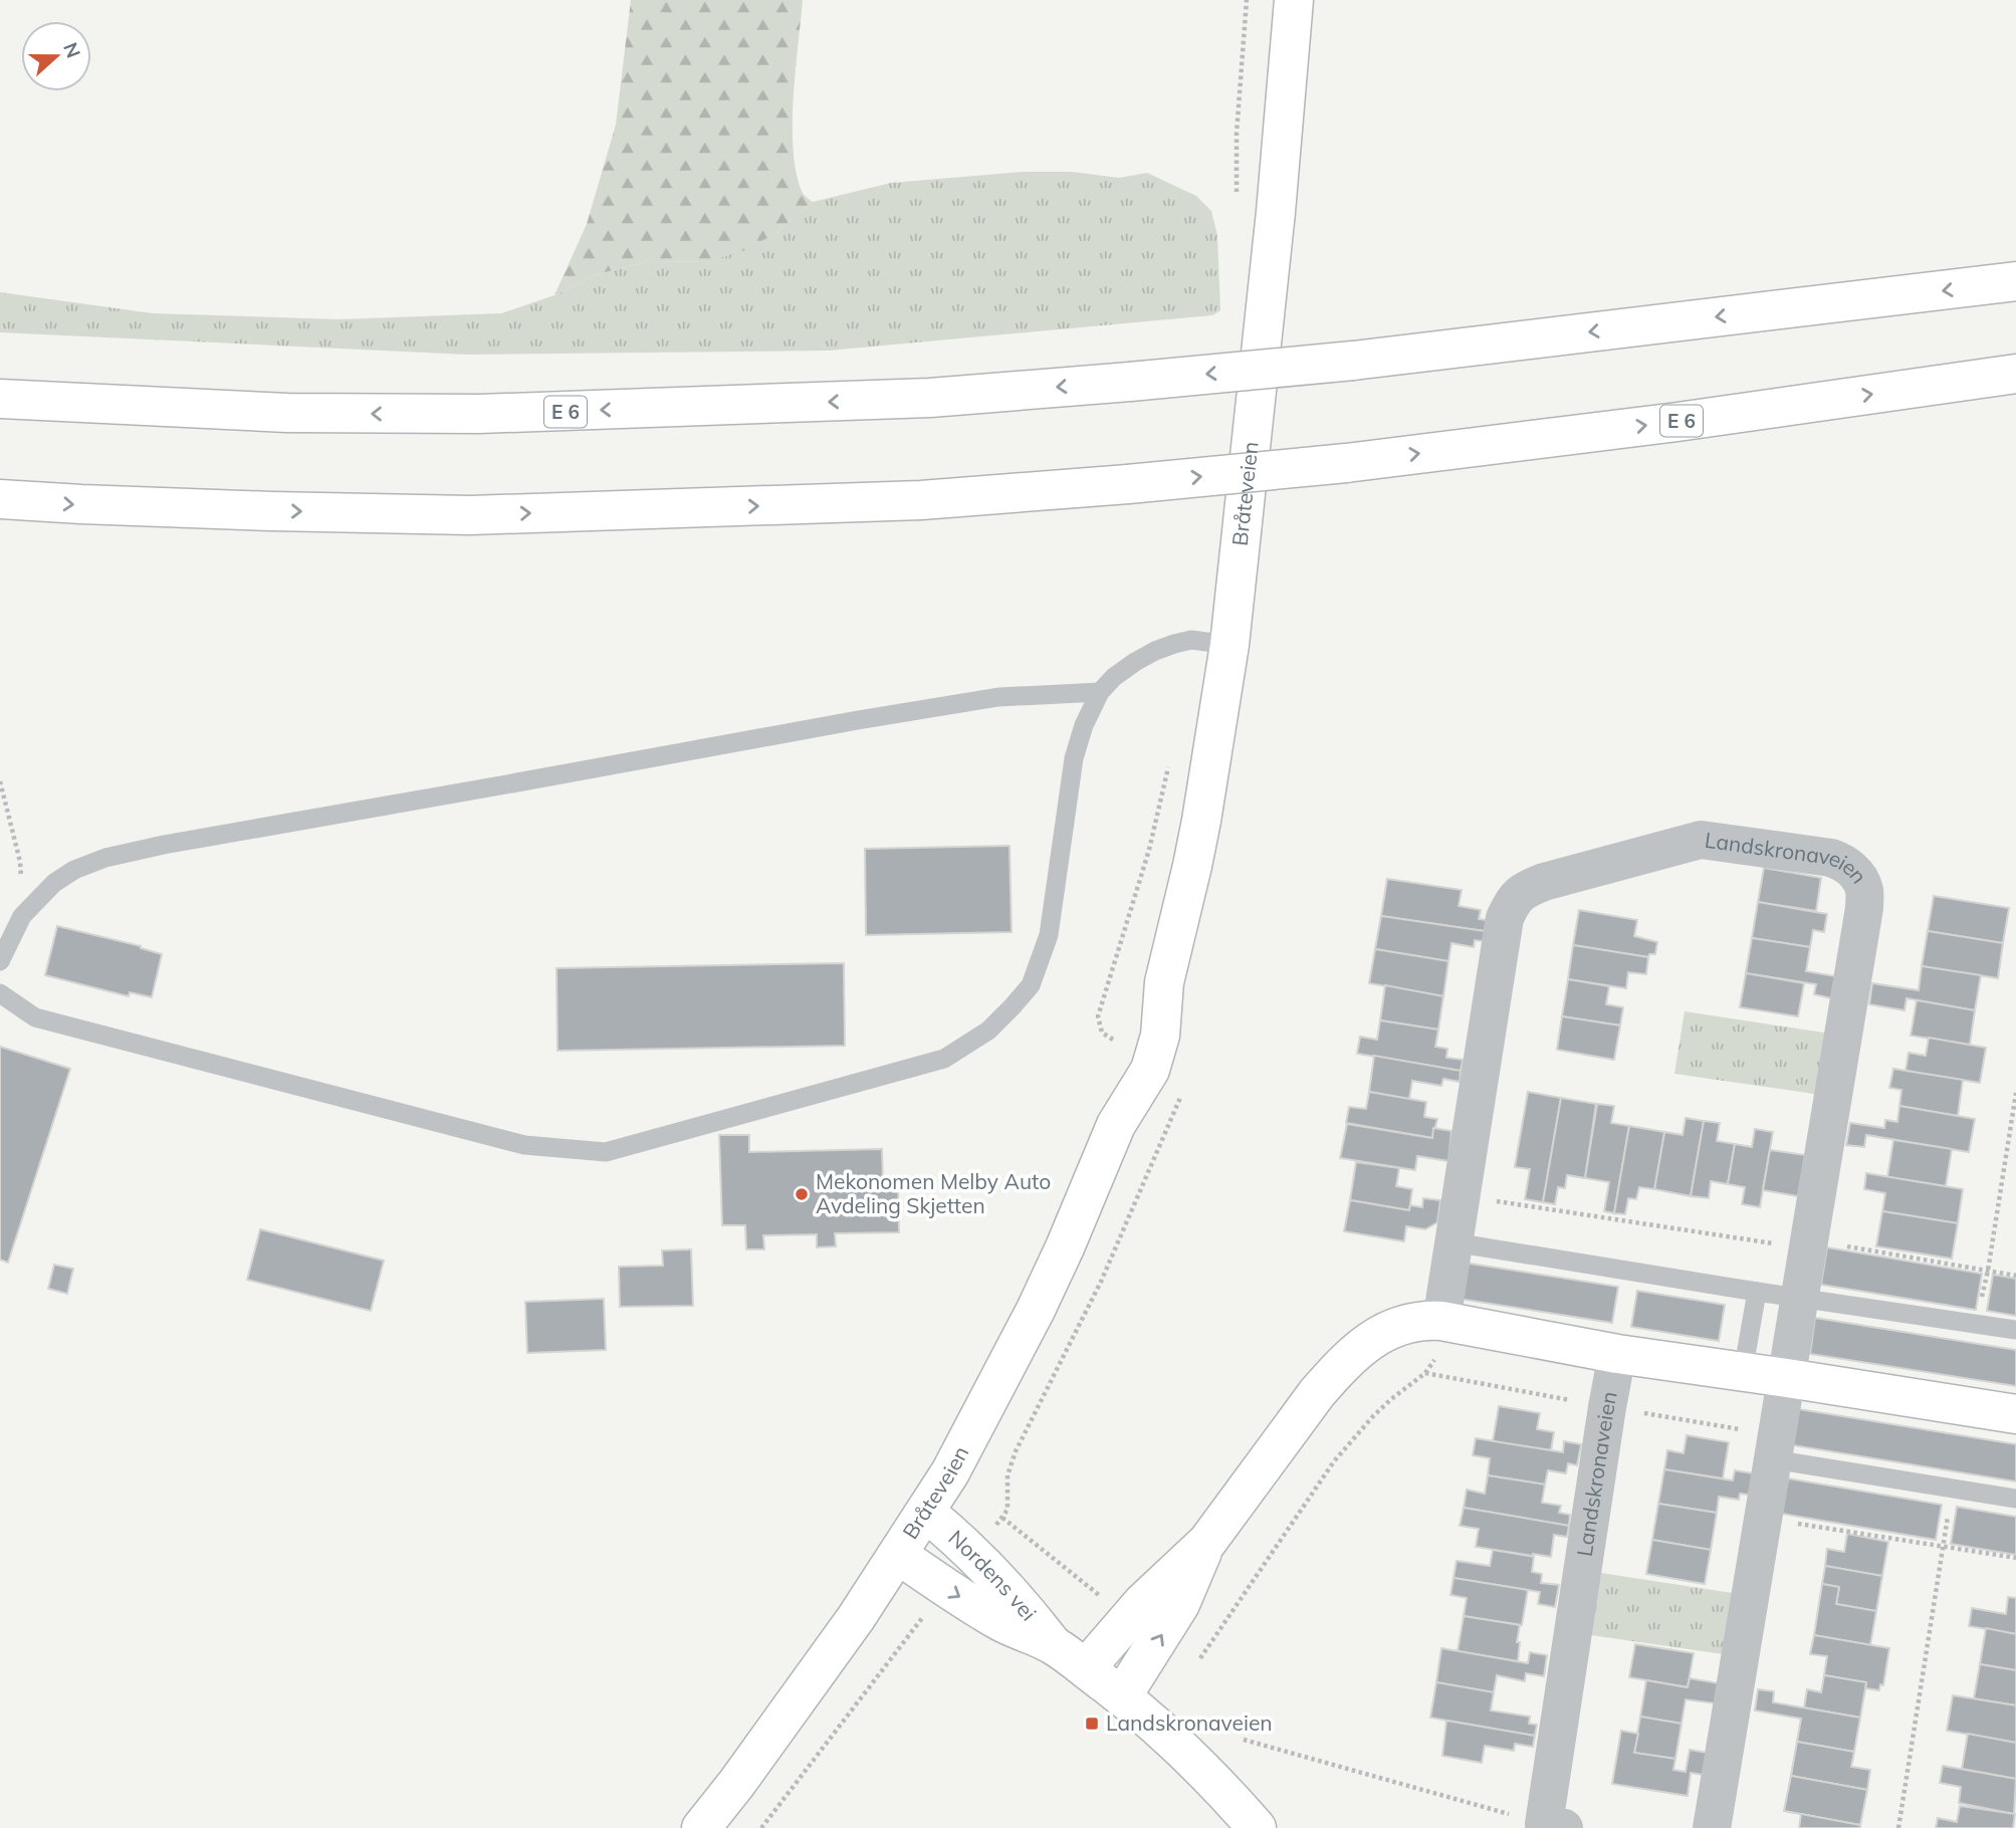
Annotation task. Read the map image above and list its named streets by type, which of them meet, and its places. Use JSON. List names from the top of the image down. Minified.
{"streets":{"main road":["E 6","Bråteveien","Nordens vei"],"street":["Landskronaveien"]},"crossings":[["Bråteveien","Nordens vei"]],"places":{"other":["Mekonomen Melby Auto Avdeling Skjetten"],"transit":["Landskronaveien"]},"north":"right"}
